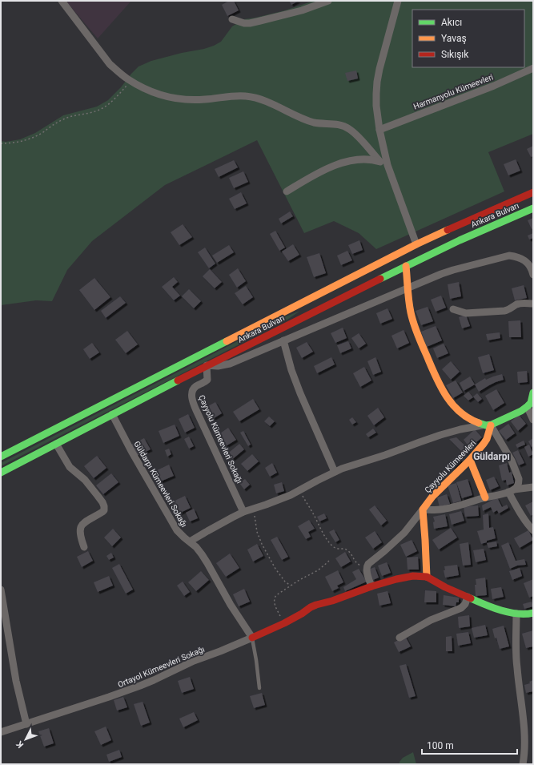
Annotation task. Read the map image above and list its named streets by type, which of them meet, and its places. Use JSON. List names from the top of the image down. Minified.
{"streets":{"main road":["Ankara Bulvarı","Çayyolu Kümeevleri"],"street":["Harmanyolu Kümeevleri","Çayyolu Kümeevleri Sokağı","Güldarpı Kümeevleri Sokağı","Ortayol Kümeevleri Sokağı"]},"crossings":[["Ankara Bulvarı","Çayyolu Kümeevleri Sokağı"],["Ankara Bulvarı","Güldarpı Kümeevleri Sokağı"],["Güldarpı Kümeevleri Sokağı","Ortayol Kümeevleri Sokağı"]],"districts":["Güldarpı"],"legend":["Akıcı","Yavaş","Sıkışık"],"scale_bar":"100 m","north":"bottom left"}
